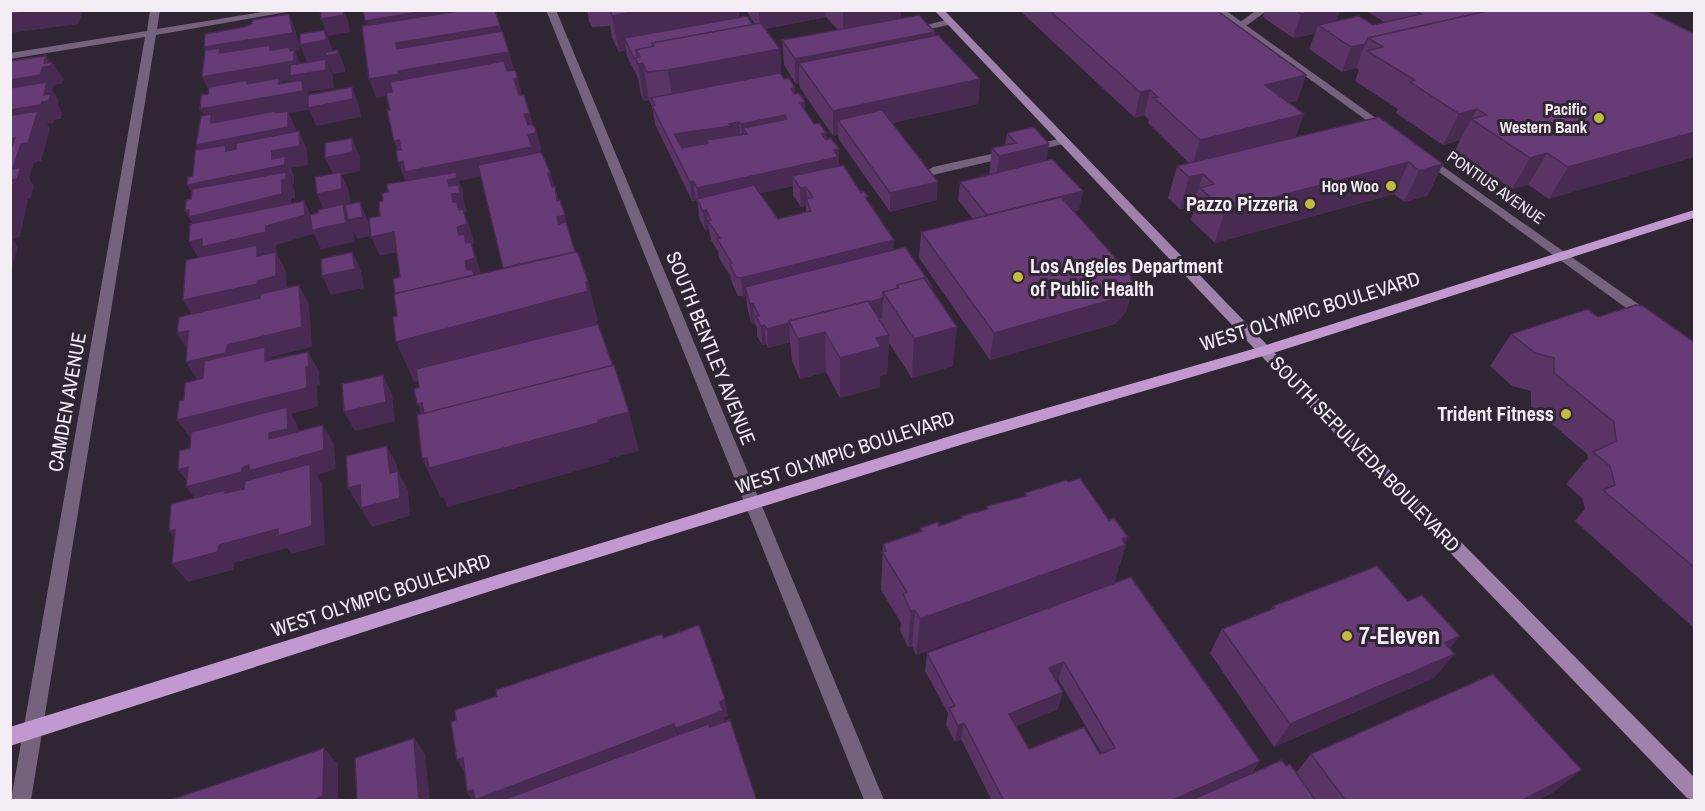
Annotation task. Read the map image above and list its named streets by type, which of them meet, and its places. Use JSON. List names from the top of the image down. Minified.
{"streets":{"main road":["WEST OLYMPIC BOULEVARD","SOUTH SEPULVEDA BOULEVARD"],"street":["PONTIUS AVENUE","SOUTH BENTLEY AVENUE","CAMDEN AVENUE"]},"crossings":[["PONTIUS AVENUE","WEST OLYMPIC BOULEVARD"],["WEST OLYMPIC BOULEVARD","SOUTH BENTLEY AVENUE"],["WEST OLYMPIC BOULEVARD","CAMDEN AVENUE"],["WEST OLYMPIC BOULEVARD","SOUTH SEPULVEDA BOULEVARD"]],"places":["Pacific Western Bank","Hop Woo","Pazzo Pizzeria","Los Angeles Department of Public Health","Trident Fitness","7-Eleven"]}
